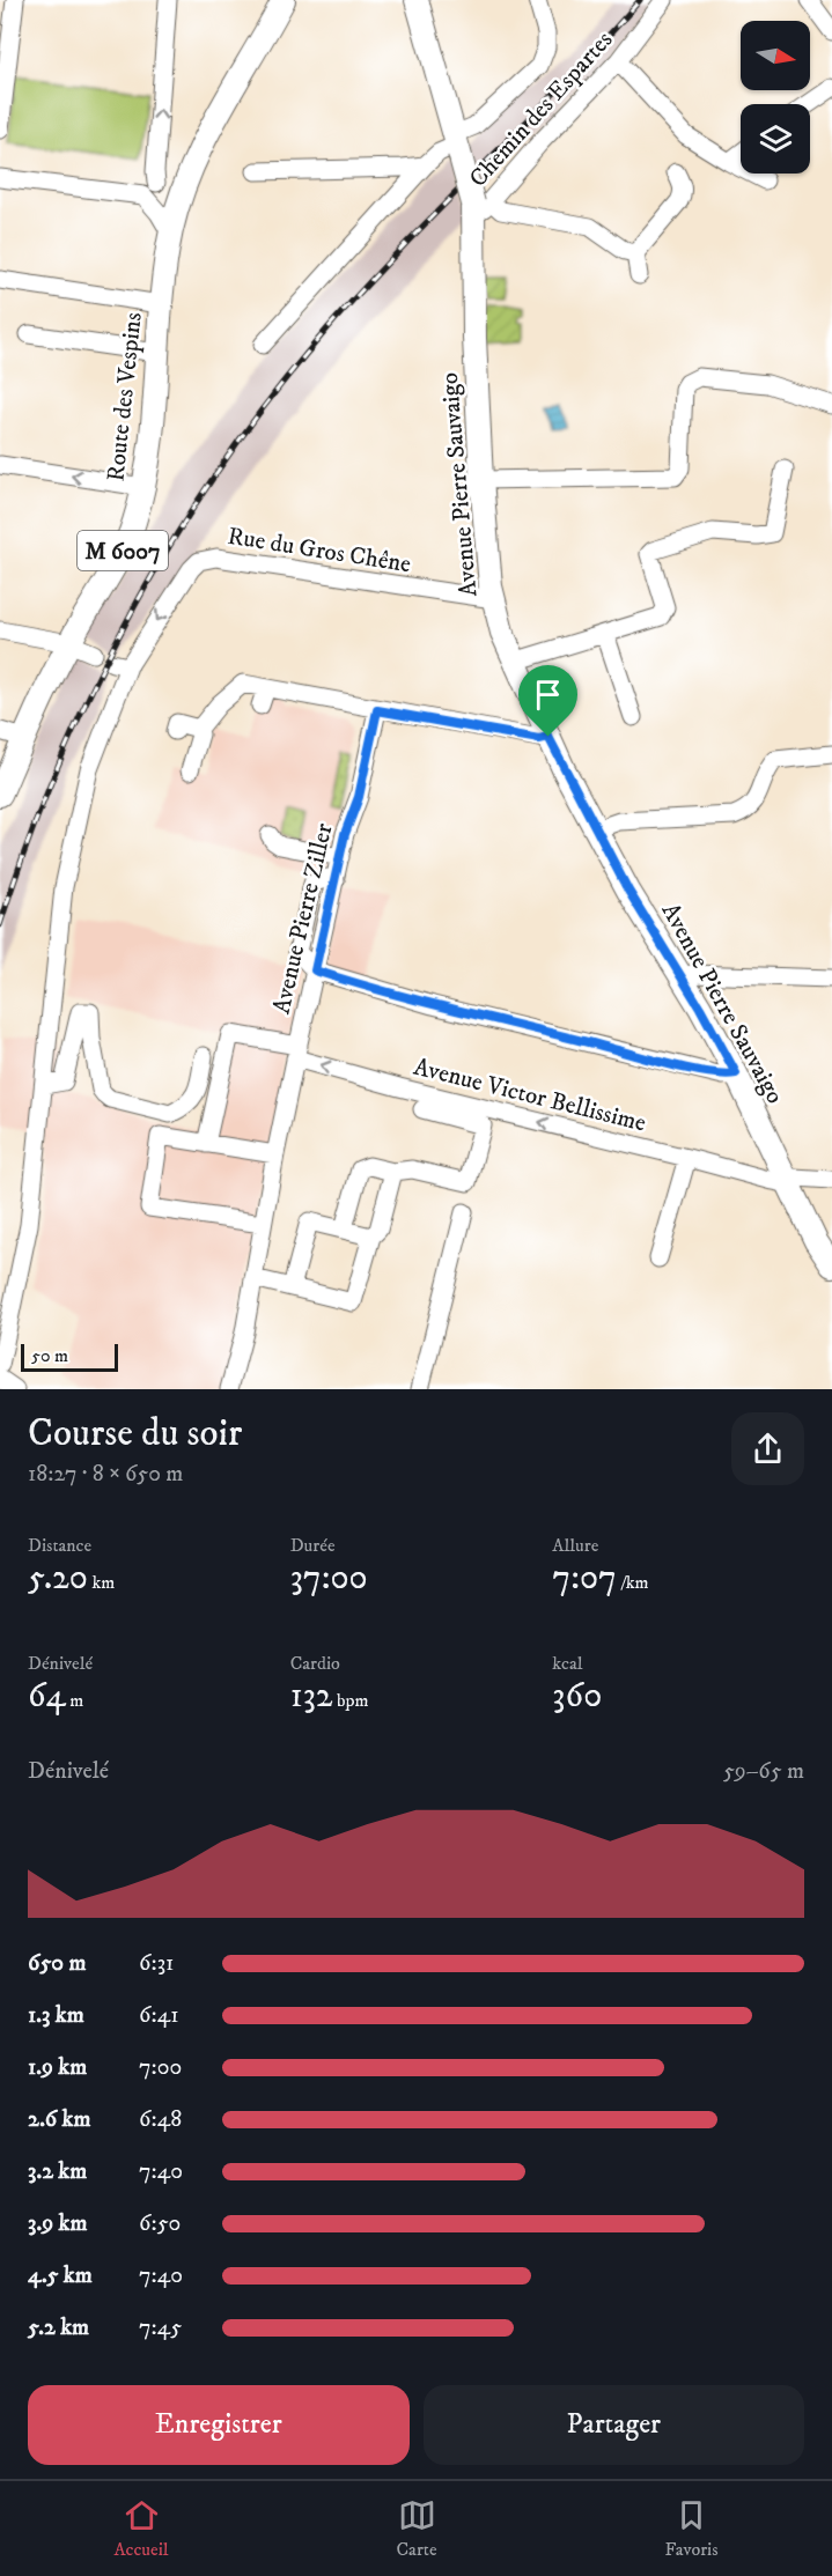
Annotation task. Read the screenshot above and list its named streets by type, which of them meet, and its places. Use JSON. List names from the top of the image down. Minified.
{"streets":{"main road":["Route des Vespins","Avenue Pierre Sauvaigo","M 6007"],"street":["Chemin des Espartes","Rue du Gros Chêne","Avenue Pierre Ziller","Avenue Victor Bellissime"]},"crossings":[["Chemin des Espartes","Avenue Pierre Sauvaigo"],["Avenue Pierre Sauvaigo","Rue du Gros Chêne"],["Avenue Pierre Sauvaigo","Avenue Victor Bellissime"],["Avenue Pierre Ziller","Avenue Victor Bellissime"]],"scale_bar":"50 m","north":"right","page":{"scale":"50 m","heading":["Course du soir","18:27 · 8 × 650 m"],"stats":[["Distance","5.20 km"],["Durée","37:00"],["Allure","7:07 /km"],["Dénivelé","64 m"],["Cardio","132 bpm"],["kcal","360"]],"chart":["Dénivelé","59–65 m"],"list":[{"name":"650 m","note":"6:31"},{"name":"1.3 km","note":"6:41"},{"name":"1.9 km","note":"7:00"},{"name":"2.6 km","note":"6:48"},{"name":"3.2 km","note":"7:40"},{"name":"3.9 km","note":"6:50"},{"name":"4.5 km","note":"7:40"},{"name":"5.2 km","note":"7:45"}],"buttons":["Enregistrer","Partager"],"tabs":["Accueil","Carte","Favoris"]}}
